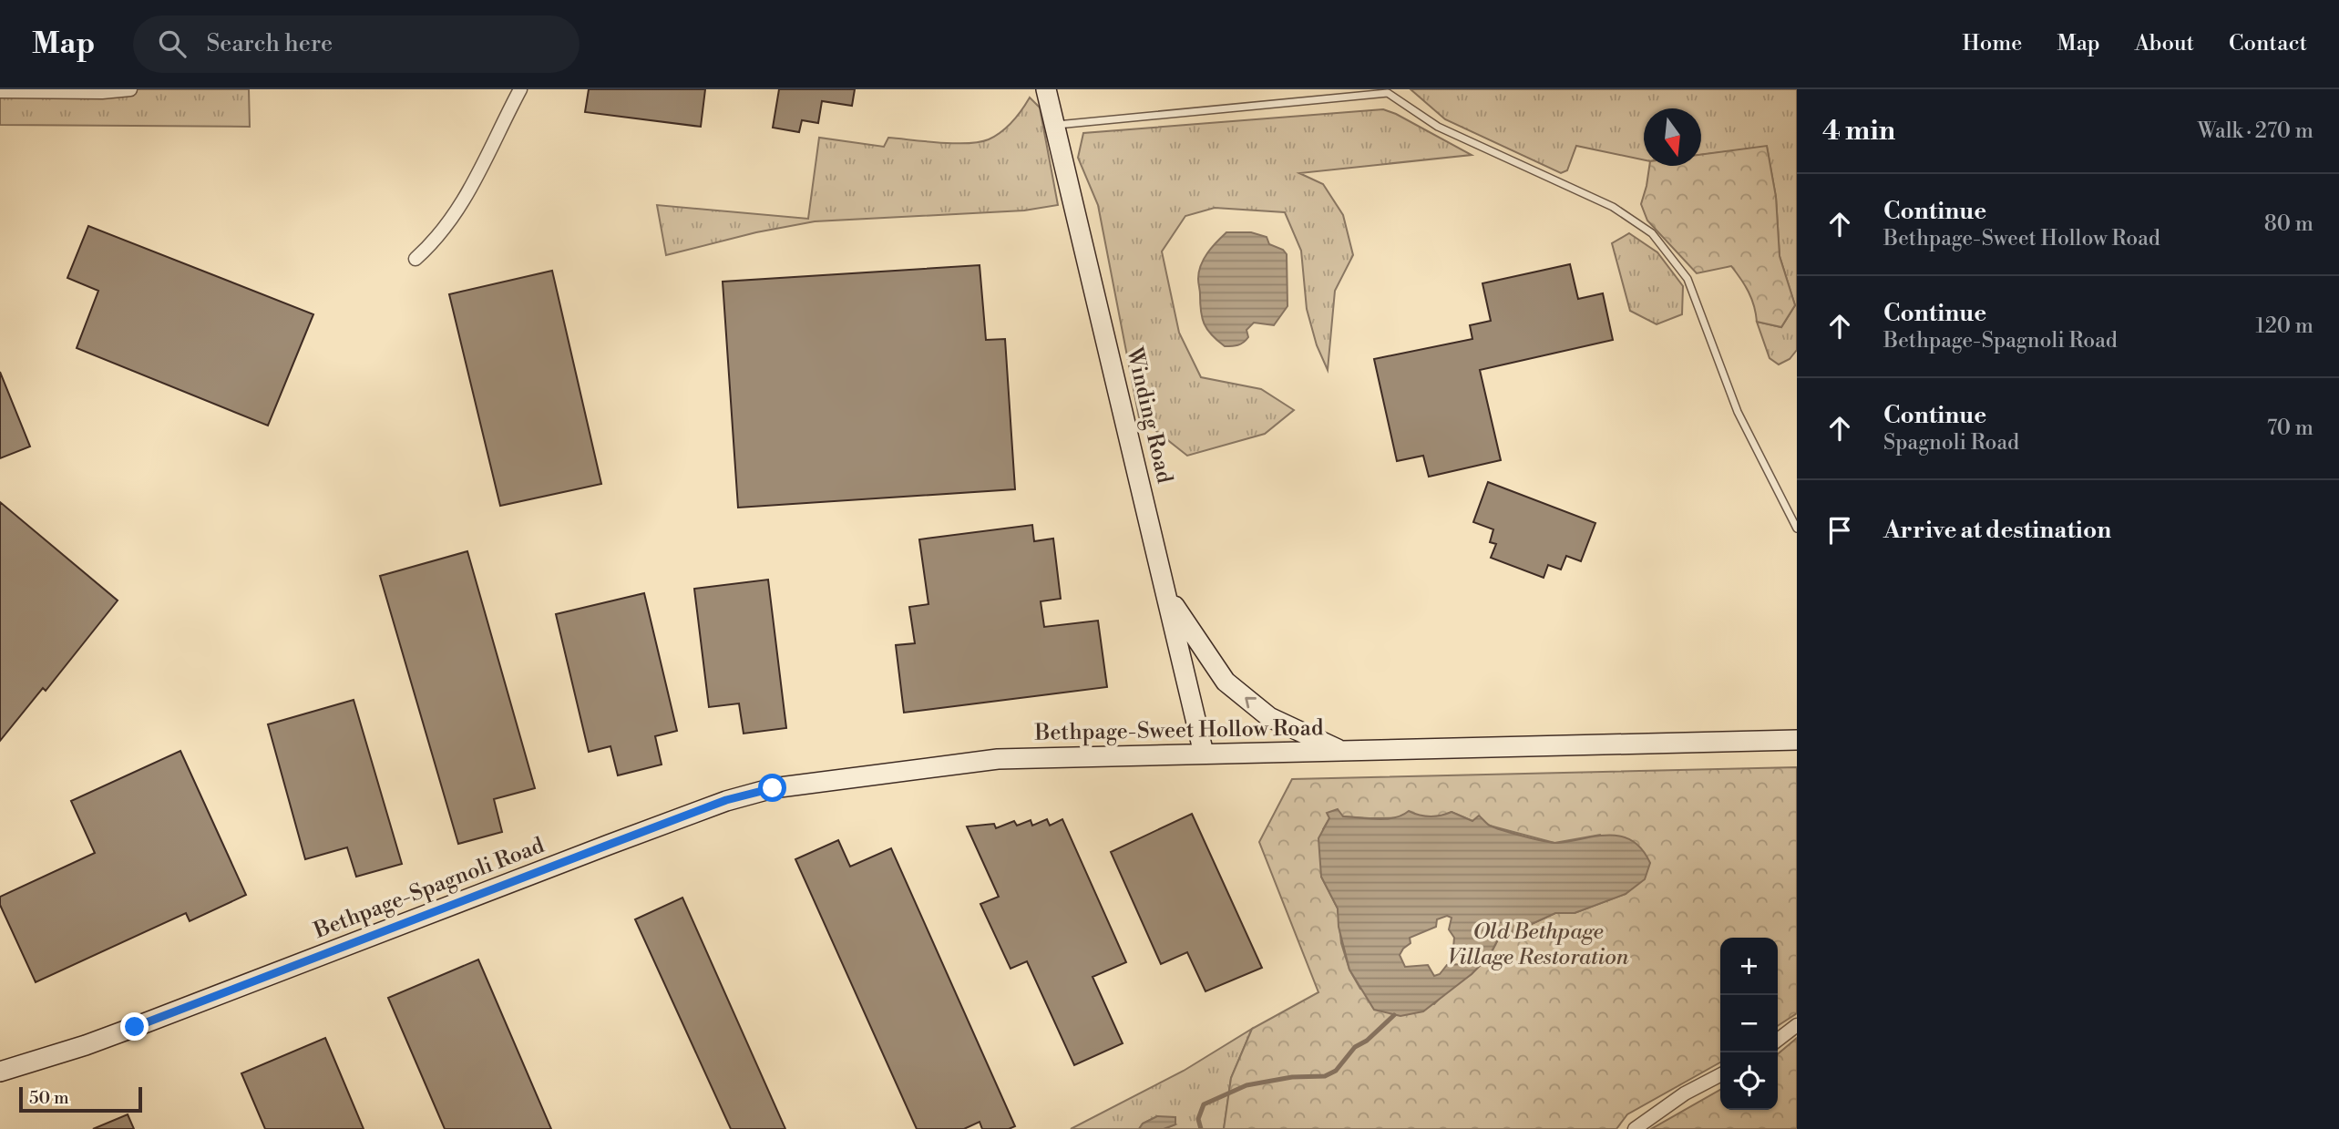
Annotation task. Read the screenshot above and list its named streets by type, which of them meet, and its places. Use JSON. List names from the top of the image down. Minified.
{"streets":{"main road":["Winding Road","Bethpage-Sweet Hollow Road","Bethpage-Spagnoli Road"]},"crossings":[["Winding Road","Bethpage-Sweet Hollow Road"],["Bethpage-Sweet Hollow Road","Bethpage-Spagnoli Road"]],"parks":["Old Bethpage Village Restoration"],"scale_bar":"50 m","north":"bottom","page":{"header":"Map","search":"Search here","nav":["Home","Map","About","Contact"],"heading":["4 min","Walk · 270 m"],"list":[["Continue","Bethpage-Sweet Hollow Road","80 m"],["Continue","Bethpage-Spagnoli Road","120 m"],["Continue","Spagnoli Road","70 m"],"Arrive at destination"],"map_buttons":["+","−"],"scale":"50 m"}}
